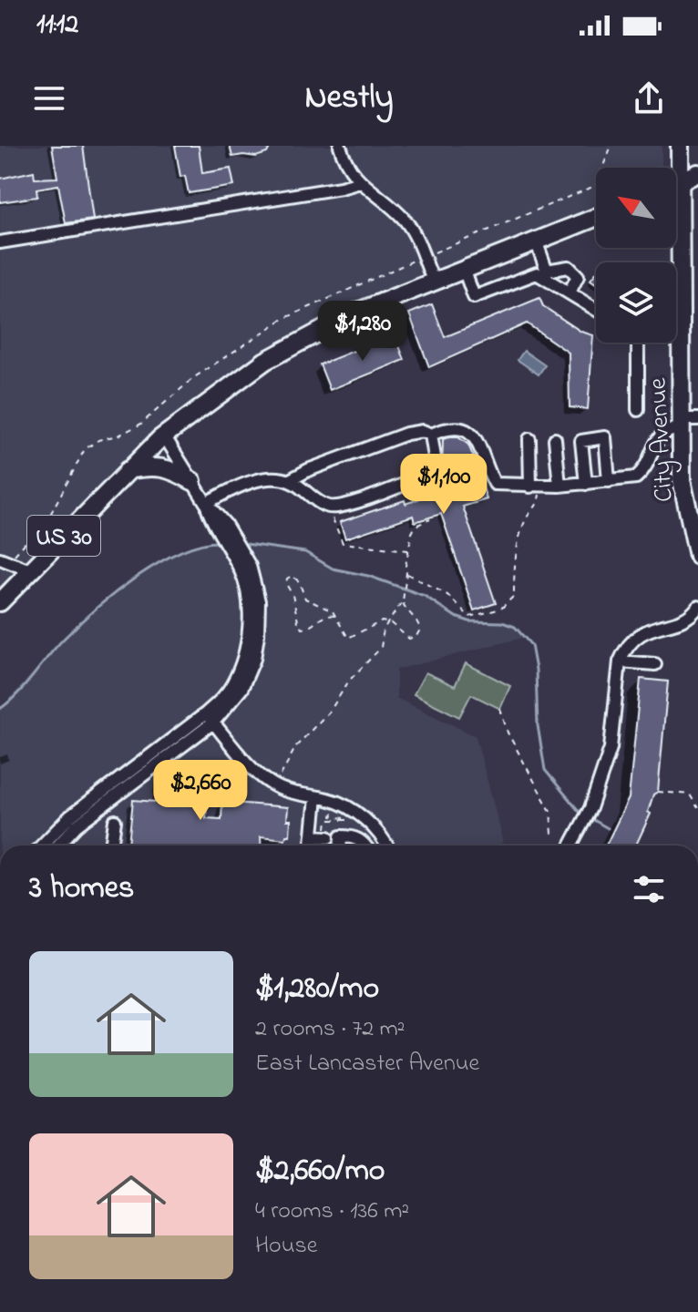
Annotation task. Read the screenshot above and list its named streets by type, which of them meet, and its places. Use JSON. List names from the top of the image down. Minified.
{"streets":{"highway":["City Avenue","US 30"]},"north":"top left","page":{"status":"11:12","header":"Nestly","price":["$1,280","$1,100","$2,660"],"heading":"3 homes","list":[{"name":"$1,280/mo","note":"2 rooms · 72 m² · East Lancaster Avenue"},{"name":"$2,660/mo","note":"4 rooms · 136 m² · House"}]}}
